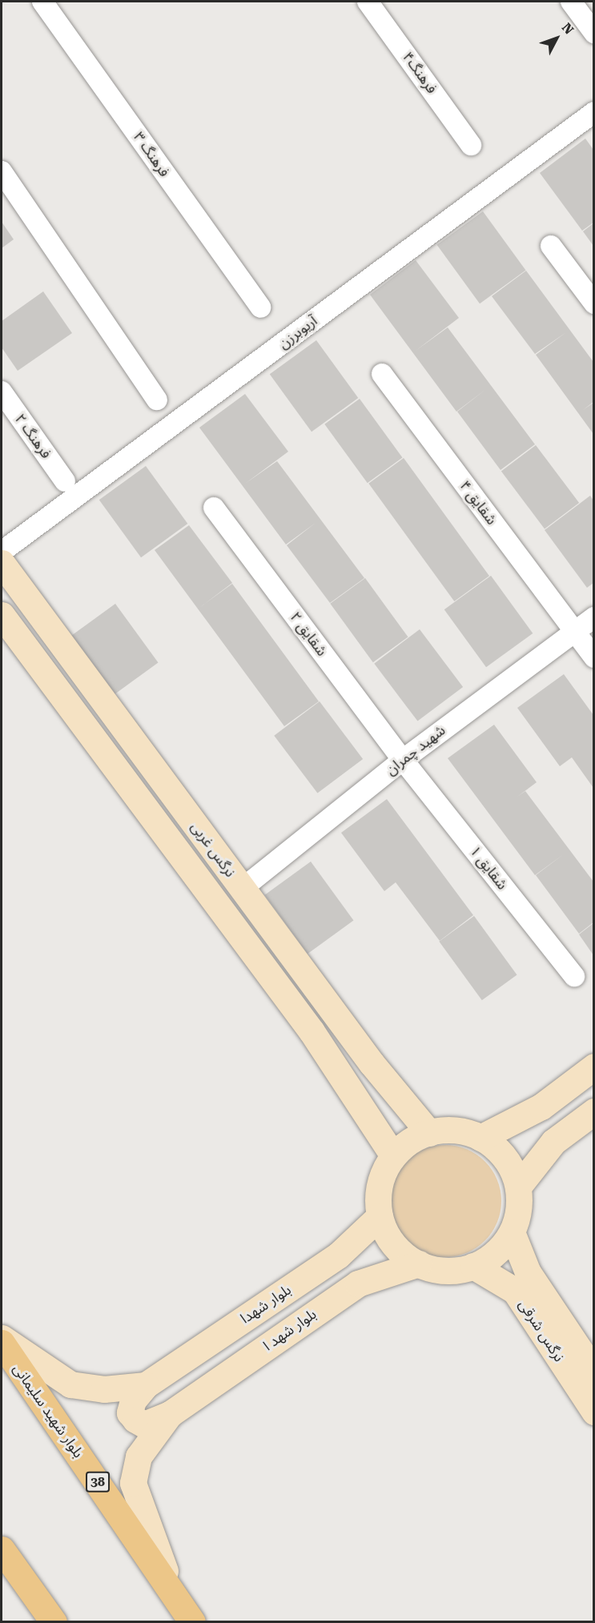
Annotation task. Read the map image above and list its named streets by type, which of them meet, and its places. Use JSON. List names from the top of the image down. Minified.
{"streets":{"main road":["بلوار شهید سلیمانی","38"],"street":["فرهنگ۴","فرهنگ ۳","آریوبرزن","فرهنگ ۲","شقایق ۴","شقایق ۲","شهید چمران","نرگس غربی","شقایق ۱","بلوار شهدا","بلوار شهد ا","نرگس شرقی"]},"crossings":[["شقایق ۴","شهید چمران"],["شقایق ۲","شهید چمران"],["شقایق ۲","شقایق ۱"],["شهید چمران","نرگس غربی"],["شهید چمران","شقایق ۱"],["نرگس غربی","بلوار شهدا"],["نرگس غربی","بلوار شهد ا"],["نرگس غربی","نرگس شرقی"],["بلوار شهدا","بلوار شهد ا"],["بلوار شهدا","نرگس شرقی"],["بلوار شهد ا","نرگس شرقی"]],"north":"top right"}
